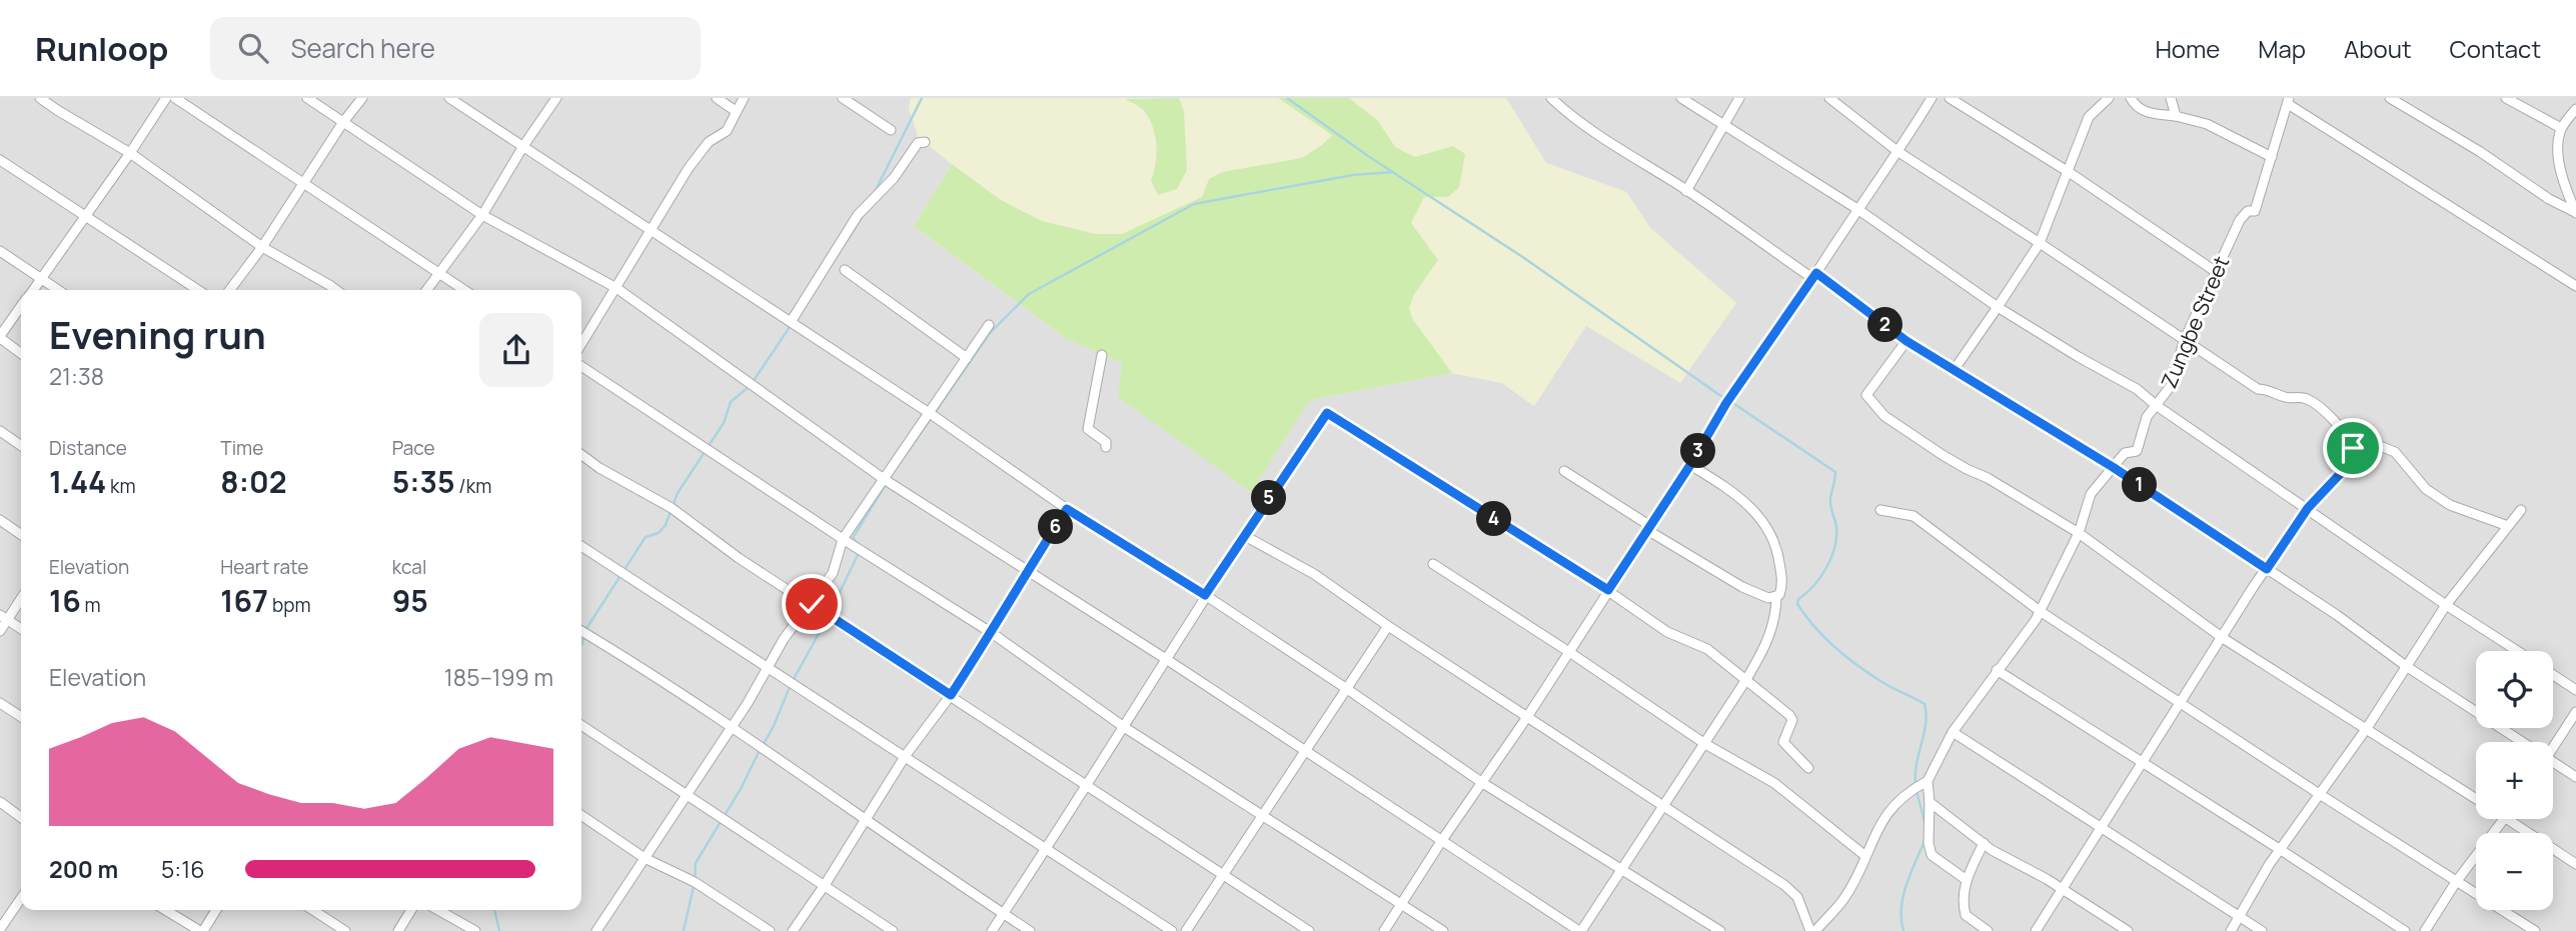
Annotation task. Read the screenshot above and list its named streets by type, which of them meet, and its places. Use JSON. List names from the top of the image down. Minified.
{"streets":{"street":["Zungbe Street"]},"page":{"header":"Runloop","search":"Search here","nav":["Home","Map","About","Contact"],"heading":["Evening run","21:38"],"pins":["2","3","1","5","4","6"],"stats":[["Distance","1.44 km"],["Time","8:02"],["Pace","5:35 /km"],["Elevation","16 m"],["Heart rate","167 bpm"],["kcal","95"]],"chart":["Elevation","185–199 m"],"map_buttons":["+","−"],"list":[{"name":"200 m","note":"5:16"}]}}
